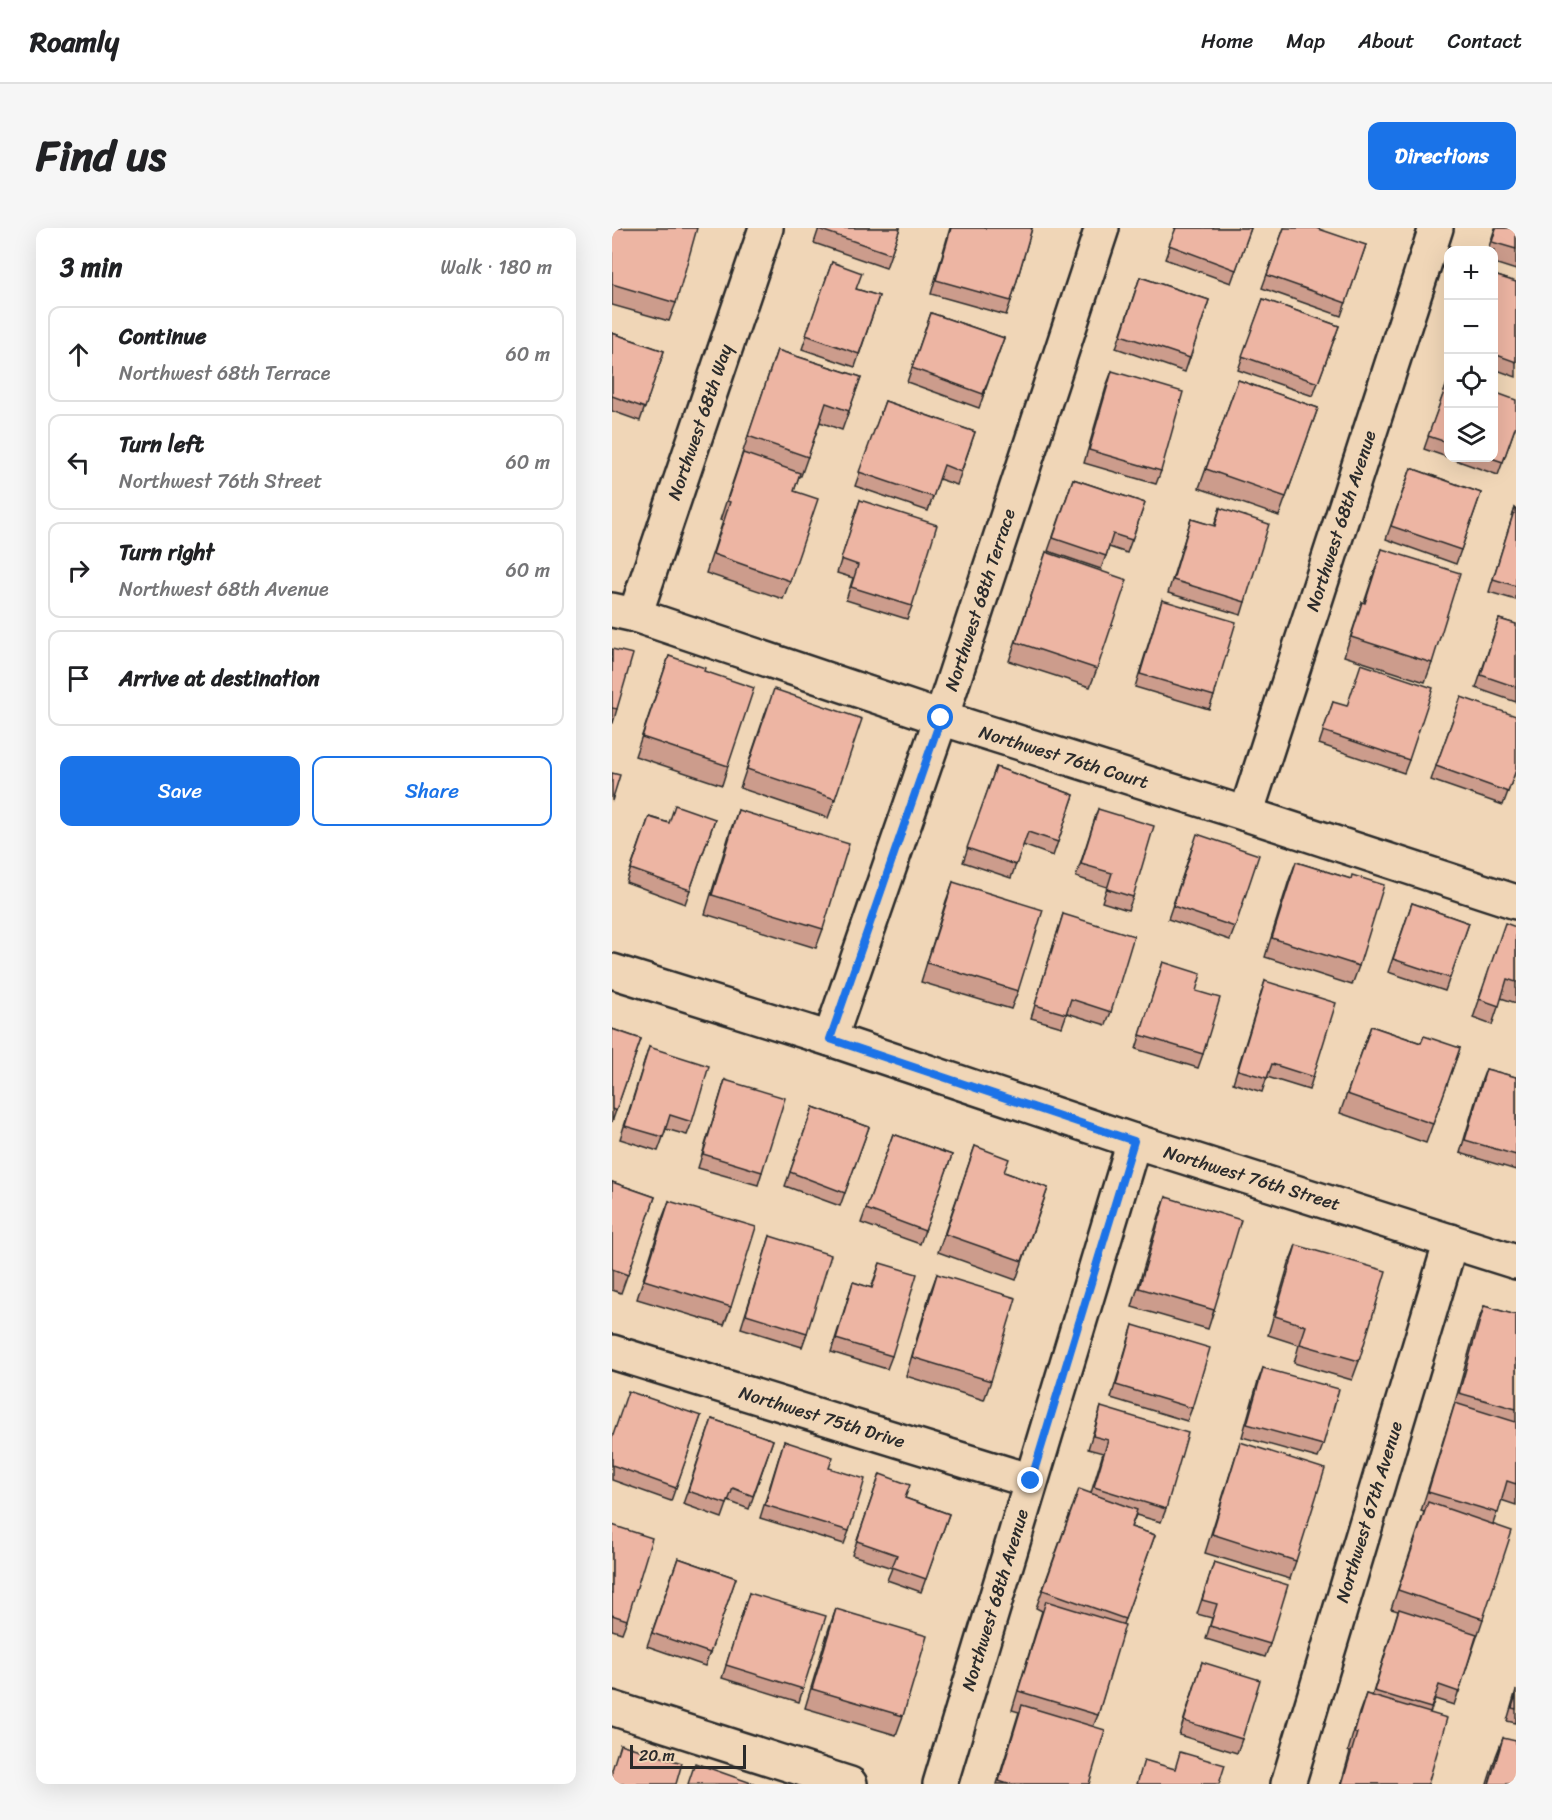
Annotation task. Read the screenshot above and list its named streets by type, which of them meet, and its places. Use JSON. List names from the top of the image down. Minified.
{"streets":{"street":["Northwest 68th Way","Northwest 68th Avenue","Northwest 68th Terrace","Northwest 76th Court","Northwest 76th Street","Northwest 75th Drive","Northwest 67th Avenue"]},"crossings":[["Northwest 68th Way","Northwest 76th Court"],["Northwest 68th Avenue","Northwest 76th Court"],["Northwest 68th Avenue","Northwest 76th Street"],["Northwest 68th Avenue","Northwest 75th Drive"],["Northwest 68th Terrace","Northwest 76th Court"],["Northwest 68th Terrace","Northwest 76th Street"],["Northwest 76th Street","Northwest 67th Avenue"]],"scale_bar":"20 m","page":{"header":"Roamly","nav":["Home","Map","About","Contact"],"title":"Find us","buttons":["Directions",["Save","Share"]],"heading":["3 min","Walk · 180 m"],"map_buttons":["+","−"],"list":[["Continue","Northwest 68th Terrace","60 m"],["Turn left","Northwest 76th Street","60 m"],["Turn right","Northwest 68th Avenue","60 m"],"Arrive at destination"],"scale":"20 m"}}
